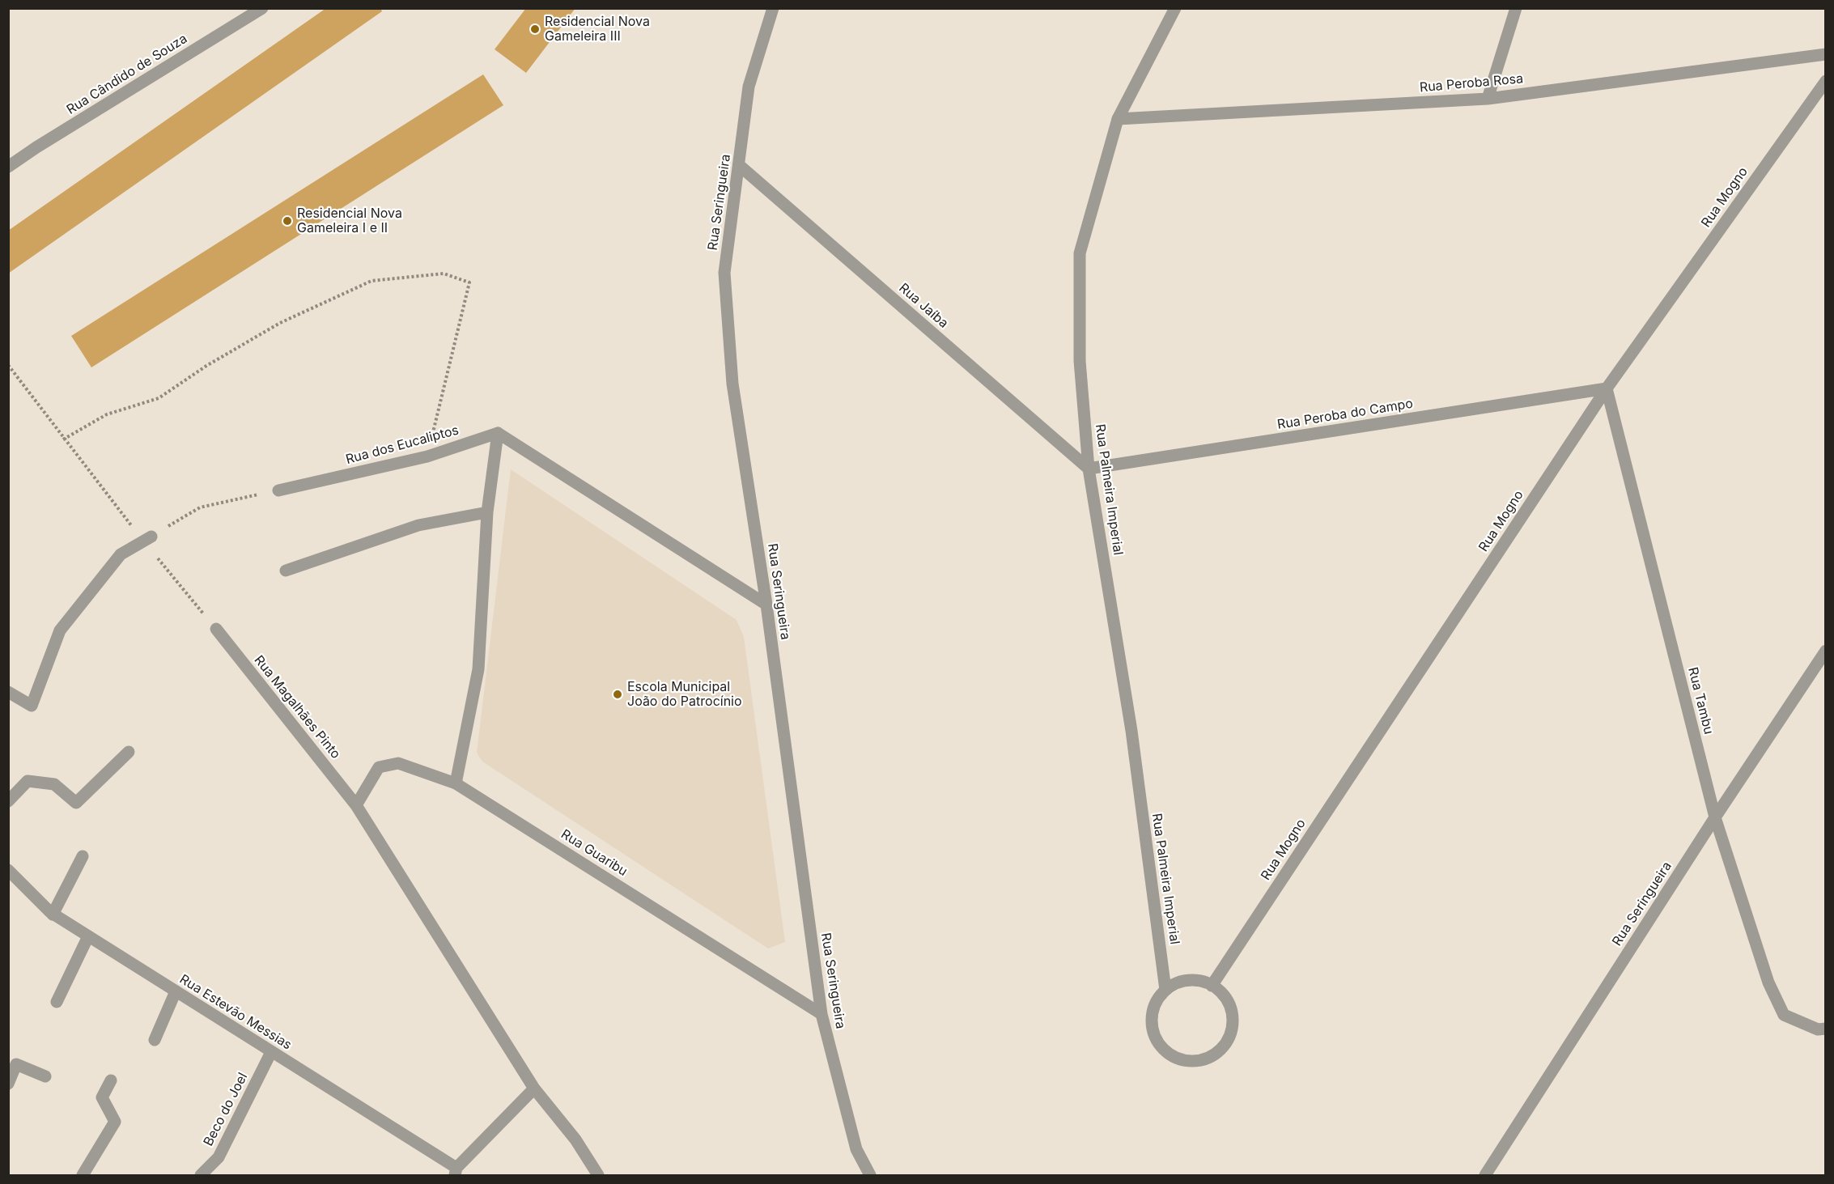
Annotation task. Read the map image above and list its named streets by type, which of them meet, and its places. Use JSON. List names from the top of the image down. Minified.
{"streets":{"street":["Rua Cândido de Souza","Rua Peroba Rosa","Rua Mogno","Rua Seringueira","Rua Jaíba","Rua Peroba do Campo","Rua dos Eucaliptos","Rua Palmeira Imperial","Rua Tambu","Rua Magalhães Pinto","Rua Guaribu","Rua Estevão Messias","Beco do Joel"]},"crossings":[["Rua Peroba Rosa","Rua Palmeira Imperial"],["Rua Mogno","Rua Peroba do Campo"],["Rua Mogno","Rua Palmeira Imperial"],["Rua Mogno","Rua Tambu"],["Rua Seringueira","Rua Jaíba"],["Rua Seringueira","Rua Tambu"],["Rua Seringueira","Rua Guaribu"],["Rua Jaíba","Rua Peroba do Campo"],["Rua Jaíba","Rua Palmeira Imperial"],["Rua Peroba do Campo","Rua Palmeira Imperial"],["Rua Peroba do Campo","Rua Tambu"],["Rua Magalhães Pinto","Rua Guaribu"],["Rua Estevão Messias","Beco do Joel"]],"places":["Residencial Nova Gameleira III","Residencial Nova Gameleira I e II","Escola Municipal João do Patrocínio"]}
